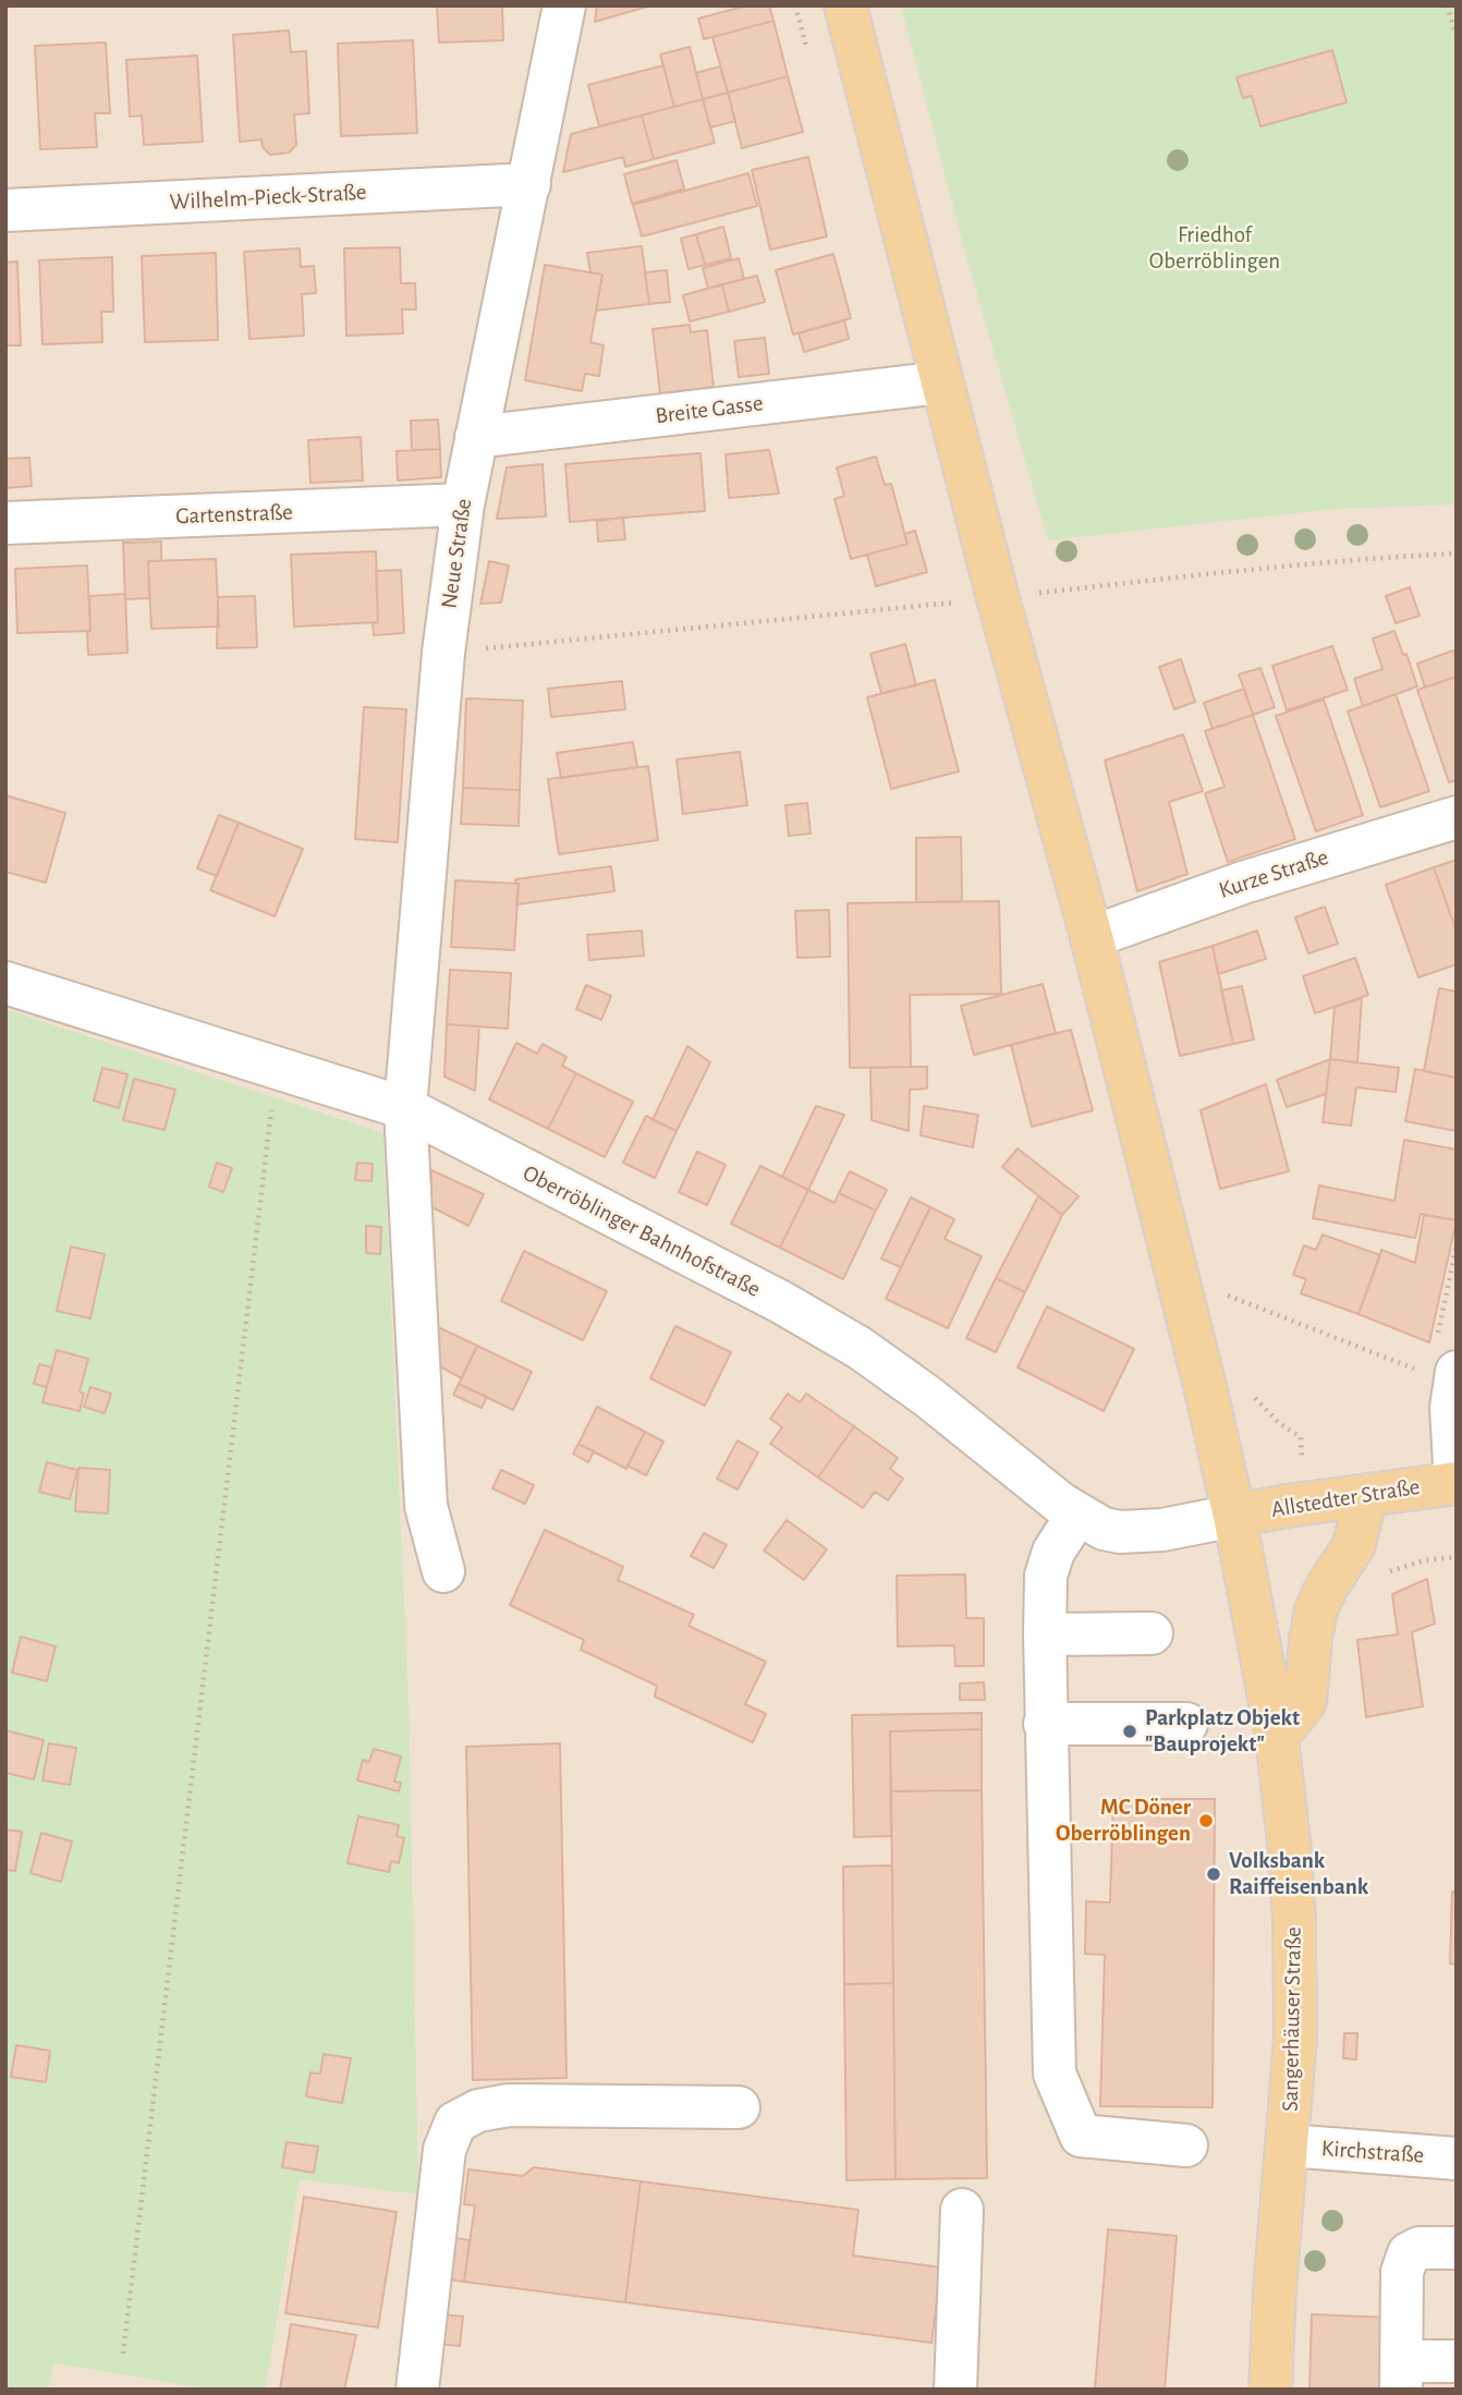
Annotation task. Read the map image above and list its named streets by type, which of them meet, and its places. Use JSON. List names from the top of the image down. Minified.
{"streets":{"main road":["Allstedter Straße","Sangerhäuser Straße"],"street":["Wilhelm-Pieck-Straße","Breite Gasse","Gartenstraße","Neue Straße","Kurze Straße","Oberröblinger Bahnhofstraße","Kirchstraße"]},"crossings":[["Wilhelm-Pieck-Straße","Neue Straße"],["Breite Gasse","Neue Straße"],["Breite Gasse","Sangerhäuser Straße"],["Gartenstraße","Neue Straße"],["Neue Straße","Oberröblinger Bahnhofstraße"],["Kurze Straße","Sangerhäuser Straße"],["Oberröblinger Bahnhofstraße","Allstedter Straße"],["Oberröblinger Bahnhofstraße","Sangerhäuser Straße"],["Allstedter Straße","Sangerhäuser Straße"],["Sangerhäuser Straße","Kirchstraße"]],"parks":["Friedhof Oberröblingen"],"places":["Parkplatz Objekt \"Bauprojekt\"","MC Döner Oberröblingen","Volksbank Raiffeisenbank"]}
